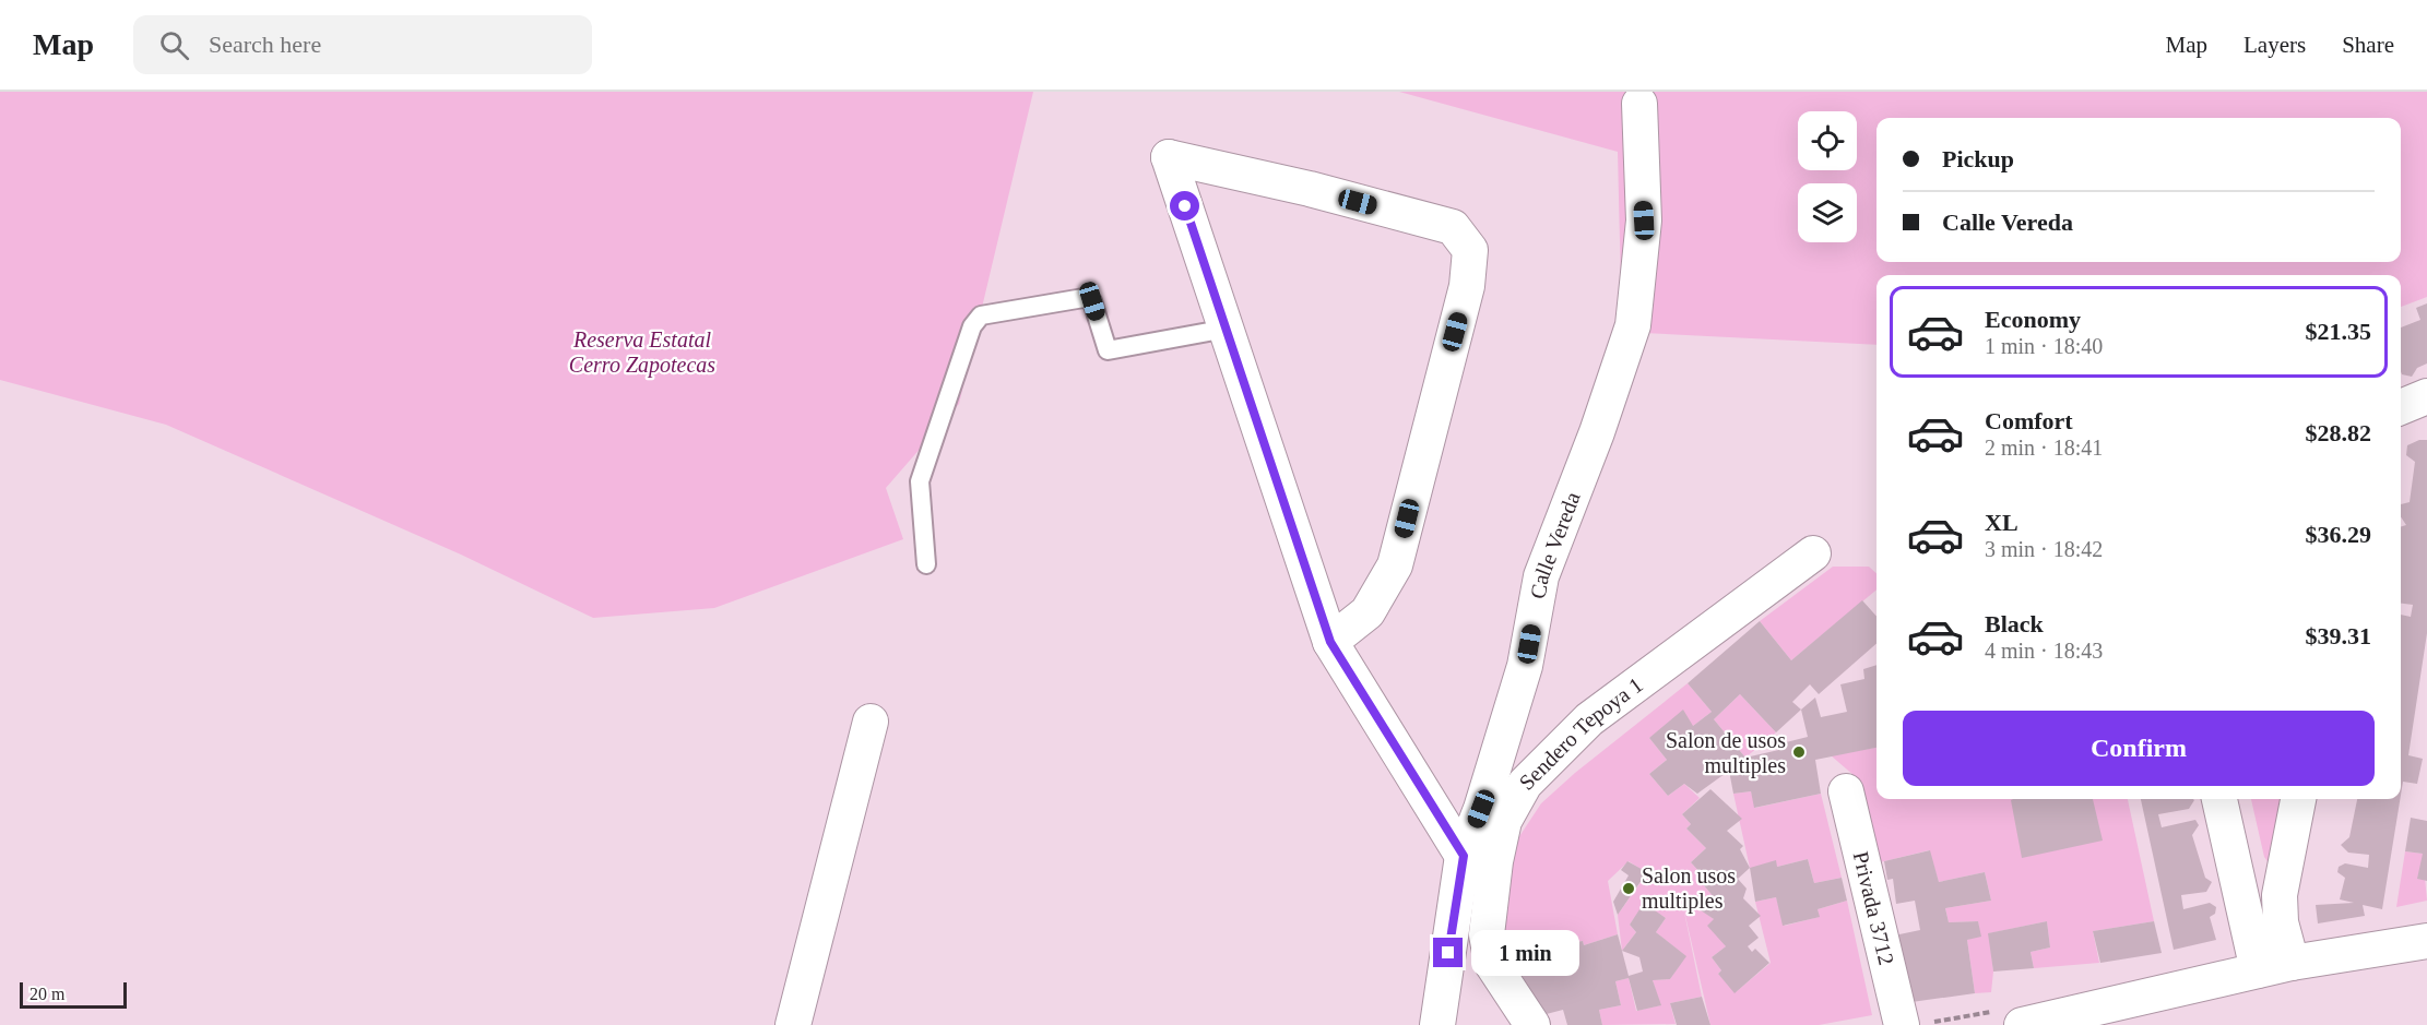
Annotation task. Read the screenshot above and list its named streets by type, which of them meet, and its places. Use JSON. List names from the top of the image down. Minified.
{"streets":{"street":["Calle Vereda","Sendero Tepoya 1","Privada 3712"]},"parks":["Reserva Estatal Cerro Zapotecas"],"places":["Salon de usos multiples","Salon usos multiples"],"scale_bar":"20 m","page":{"header":"Map","search":"Search here","nav":["Map","Layers","Share"],"banner":["Pickup","Calle Vereda"],"list":[{"name":"Economy","note":"1 min · 18:40","value":"$21.35"},{"name":"Comfort","note":"2 min · 18:41","value":"$28.82"},{"name":"XL","note":"3 min · 18:42","value":"$36.29"},{"name":"Black","note":"4 min · 18:43","value":"$39.31"}],"buttons":"Confirm","bubble":"1 min","scale":"20 m"}}
